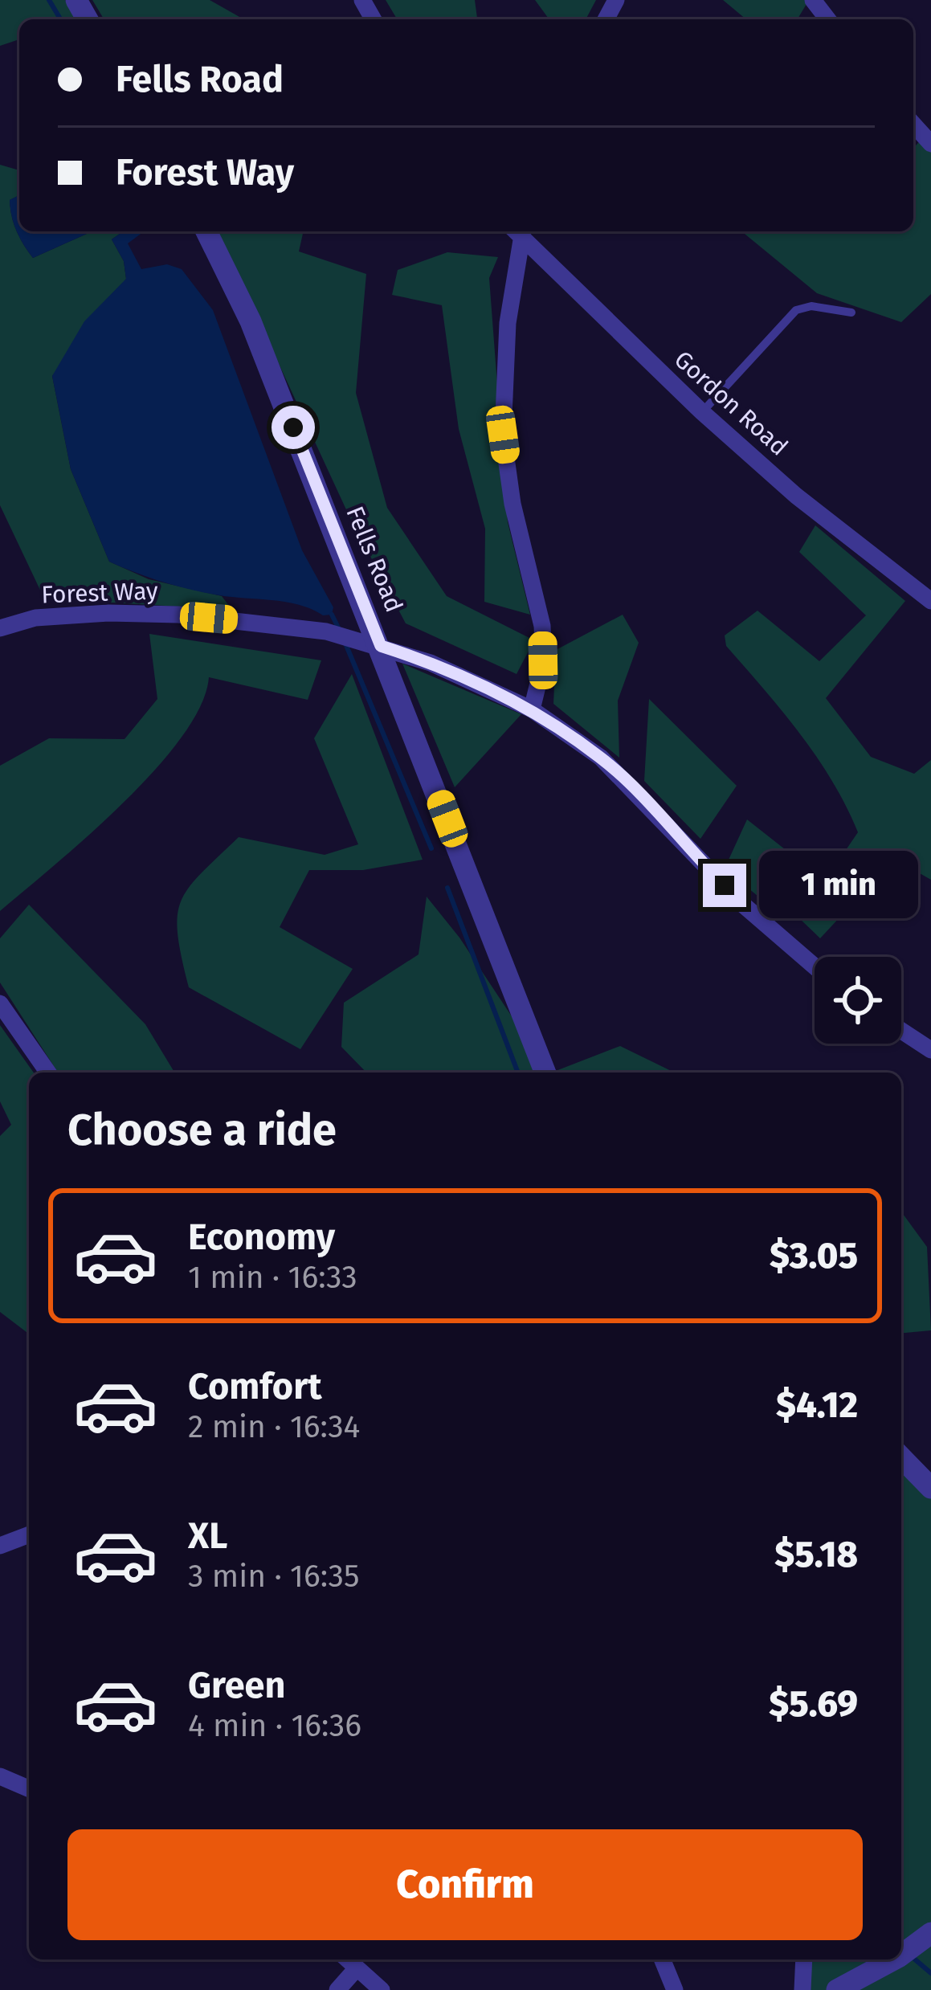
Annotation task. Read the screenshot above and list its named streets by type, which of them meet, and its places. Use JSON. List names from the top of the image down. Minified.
{"streets":{"street":["Gordon Road","Fells Road","Forest Way"]},"crossings":[["Fells Road","Forest Way"]],"page":{"banner":["Fells Road","Forest Way"],"bubble":"1 min","heading":"Choose a ride","list":[{"name":"Economy","note":"1 min · 16:33","value":"$3.05"},{"name":"Comfort","note":"2 min · 16:34","value":"$4.12"},{"name":"XL","note":"3 min · 16:35","value":"$5.18"},{"name":"Green","note":"4 min · 16:36","value":"$5.69"}],"buttons":"Confirm"}}
